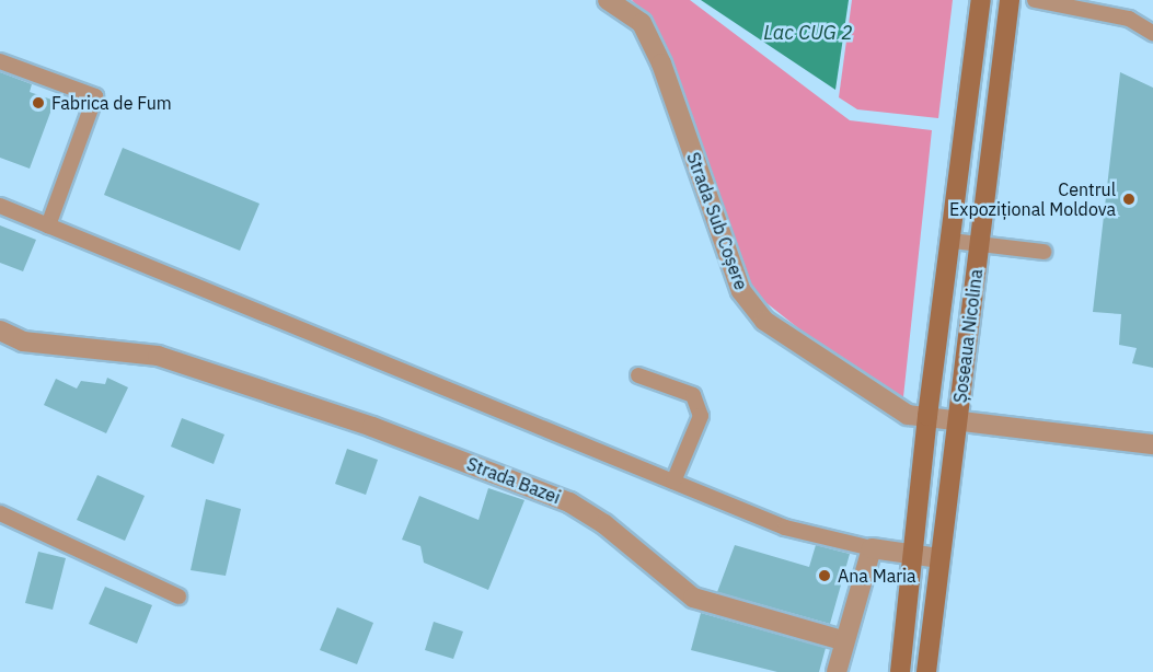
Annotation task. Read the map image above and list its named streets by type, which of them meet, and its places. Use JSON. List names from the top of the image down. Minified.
{"streets":{"main road":["Șoseaua Nicolina"],"street":["Strada Sub Coșere","Strada Bazei"]},"crossings":[["Strada Sub Coșere","Șoseaua Nicolina"]],"water":["Lac CUG 2"],"places":["Fabrica de Fum","Centrul Expozițional Moldova","Ana Maria"]}
